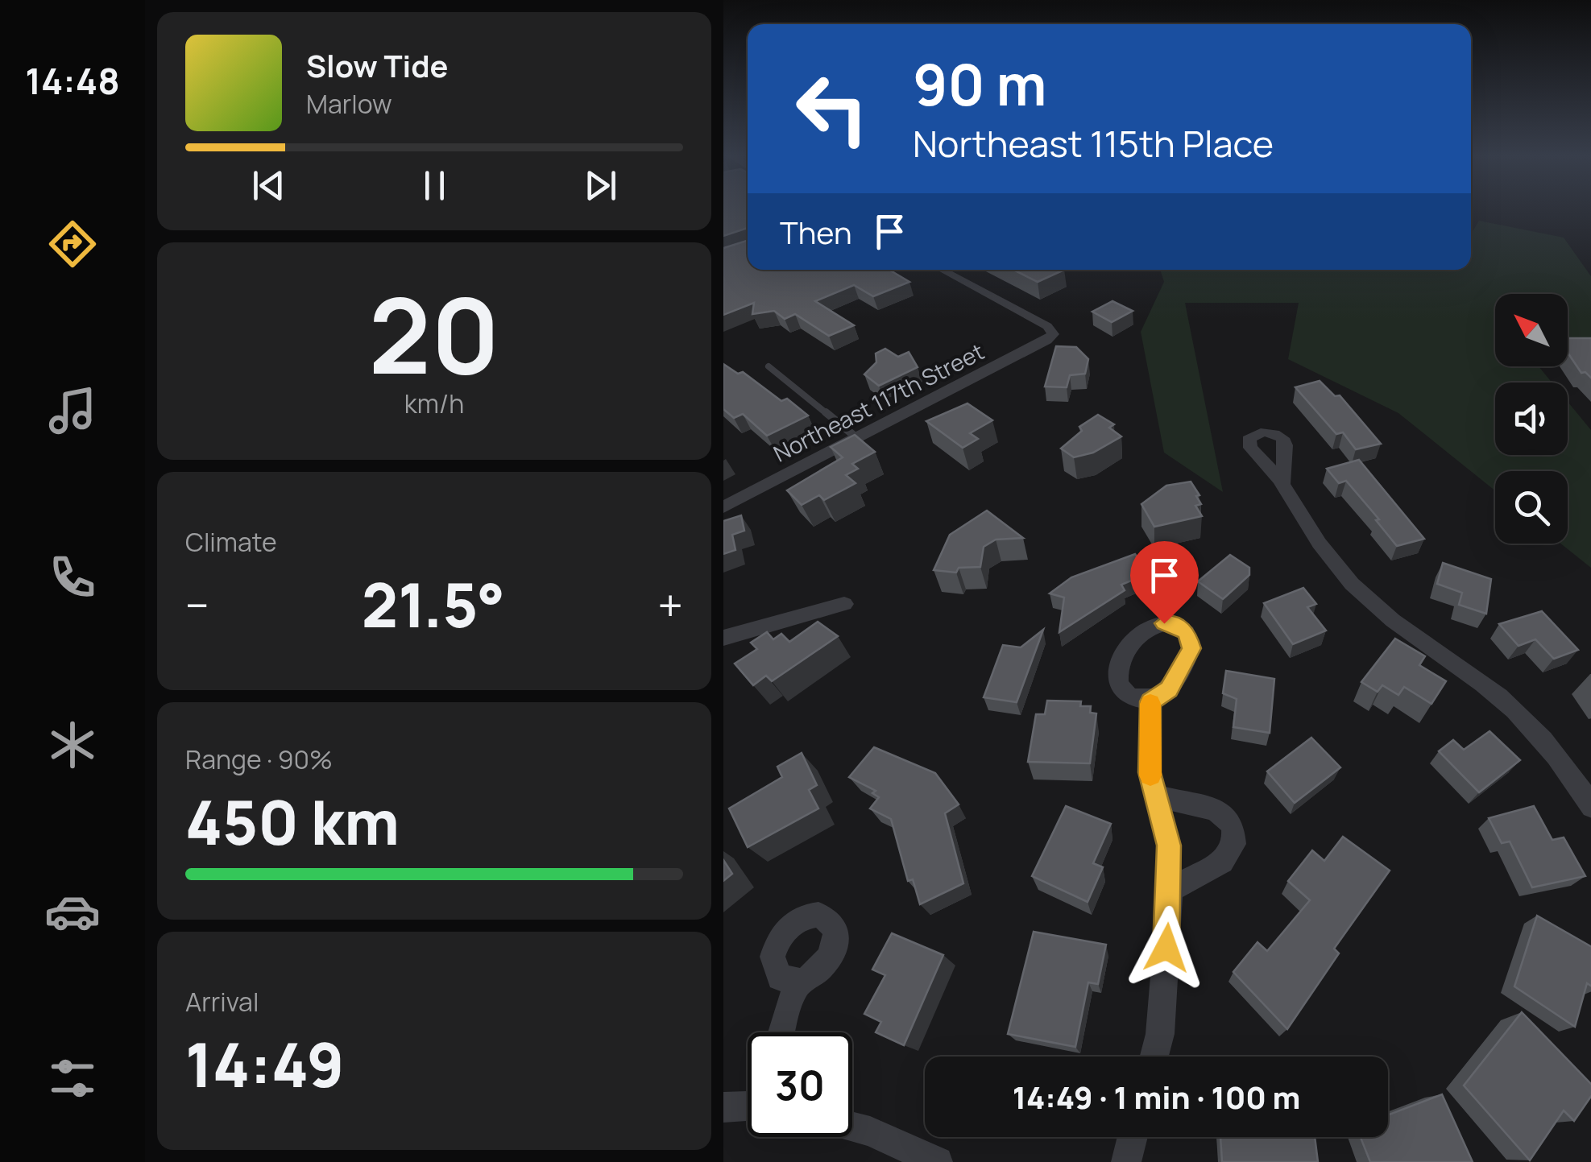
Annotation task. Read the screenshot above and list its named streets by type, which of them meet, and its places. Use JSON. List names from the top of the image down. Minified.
{"streets":{"street":["Northeast 117th Street"]},"north":"top left","page":{"tabs":"14:48","turn":["90 m","Northeast 115th Place"],"song":["Slow Tide","Marlow"],"then":"Then","tile":[["20","km/h"],"Climate",["Range · 90%","450 km"],["Arrival","14:49"]],"heat":["−","21.5°","+"],"limit":"30","trip":"14:49 · 1 min · 100 m"}}
